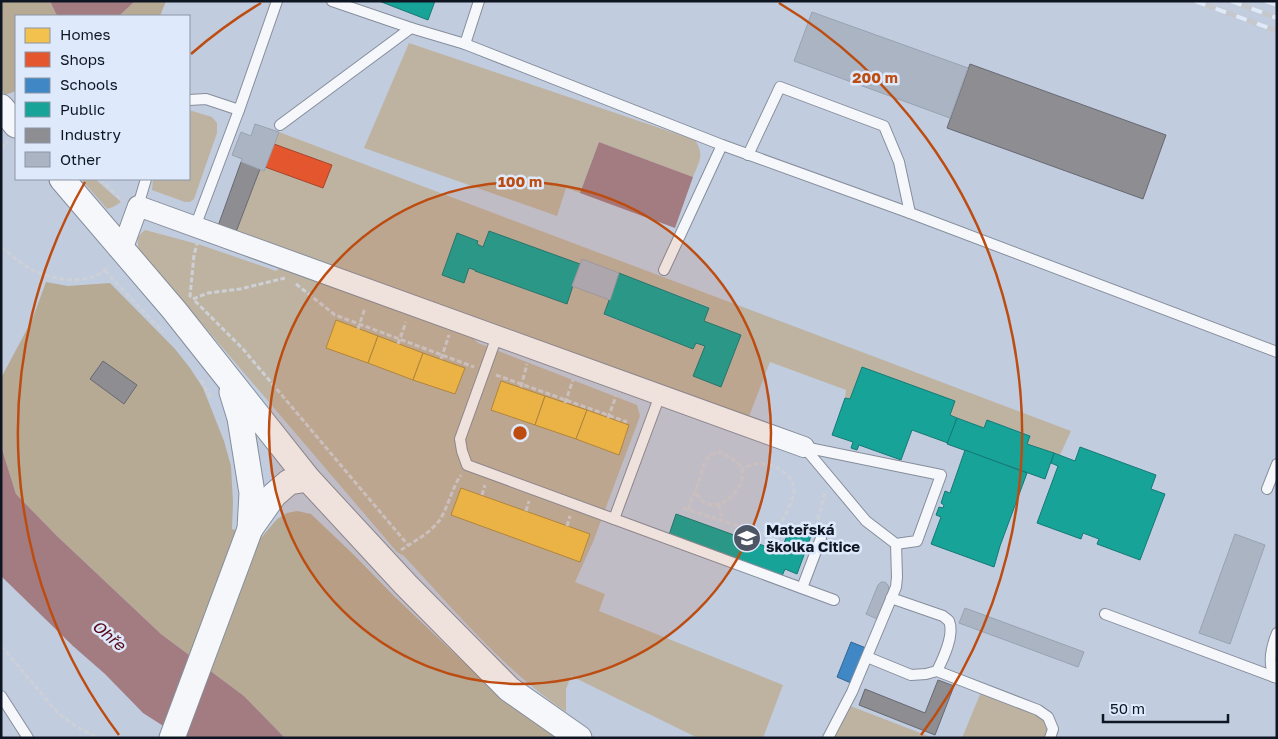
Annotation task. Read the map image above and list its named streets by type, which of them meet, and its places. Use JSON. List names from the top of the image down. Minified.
{"water":["Ohře"],"places":{"school or university":["Mateřská školka Citice"]},"legend":["Homes","Shops","Schools","Public","Industry","Other"],"scale_bar":"50 m","rings":["200 m","100 m"]}
